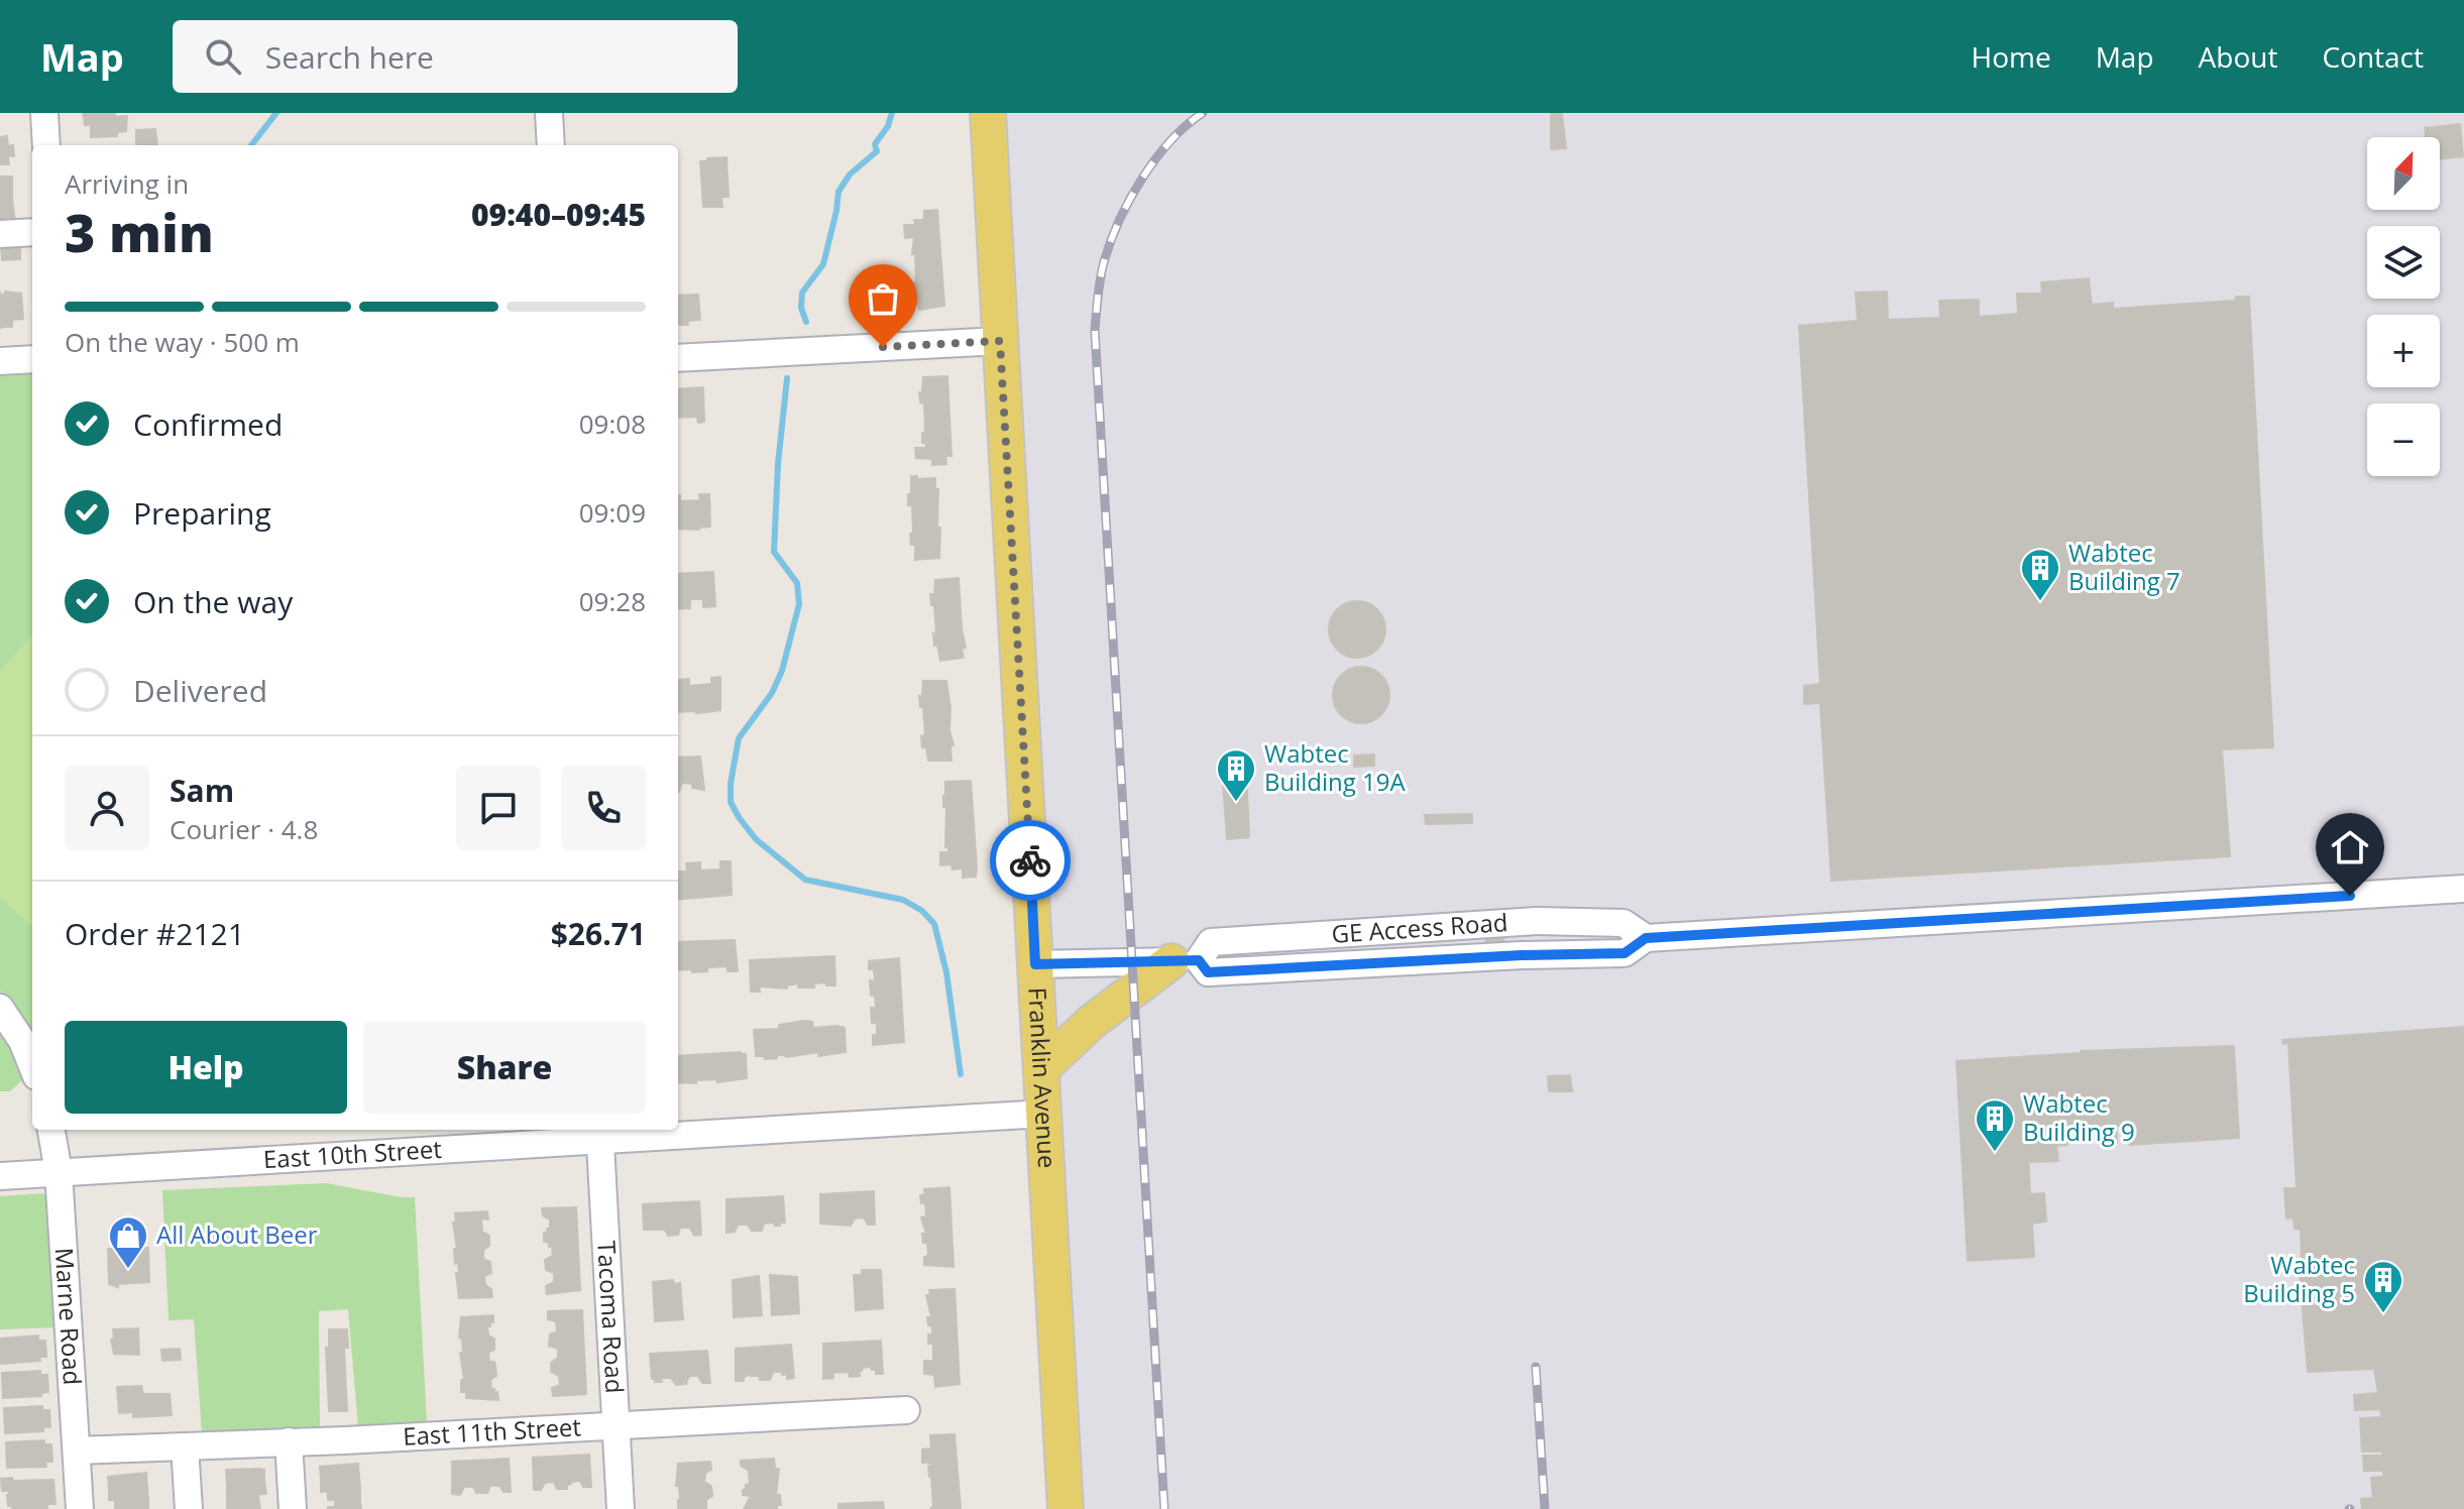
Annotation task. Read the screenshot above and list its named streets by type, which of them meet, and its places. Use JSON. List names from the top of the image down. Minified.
{"streets":{"main road":["Franklin Avenue"],"street":["GE Access Road","East 10th Street","Marne Road","Tacoma Road","East 11th Street"]},"crossings":[["GE Access Road","Franklin Avenue"],["Franklin Avenue","East 10th Street"],["East 10th Street","Marne Road"],["East 10th Street","Tacoma Road"],["Marne Road","East 11th Street"],["Tacoma Road","East 11th Street"]],"places":{"building":["Wabtec Building 7","Wabtec Building 19A","Wabtec Building 9","Wabtec Building 5"],"shop":["All About Beer"]},"north":"top right","page":{"header":"Map","search":"Search here","nav":["Home","Map","About","Contact"],"map_buttons":["+","−"],"heading":["3 min","Arriving in","09:40–09:45"],"panel":["Sam","Courier · 4.8","Order #2121","$26.71"],"bar":"On the way · 500 m","list":[["Confirmed","09:08"],["Preparing","09:09"],["On the way","09:28"],"Delivered"],"buttons":["Help","Share"]}}
